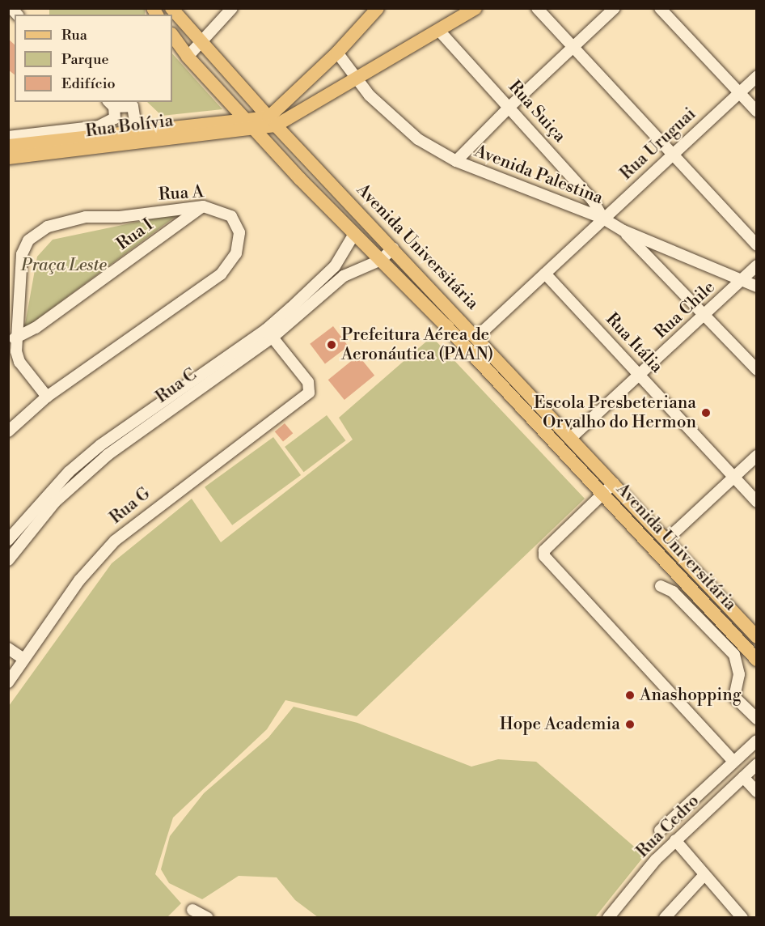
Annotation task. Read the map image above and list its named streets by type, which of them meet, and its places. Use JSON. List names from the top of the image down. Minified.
{"streets":{"main road":["Rua Bolívia","Avenida Universitária"],"street":["Rua Suiça","Rua Uruguai","Avenida Palestina","Rua A","Rua I","Rua Chile","Rua Itália","Rua C","Rua G","Rua Cedro"]},"crossings":[["Rua Suiça","Rua Uruguai"],["Rua Suiça","Avenida Palestina"],["Rua Bolívia","Avenida Universitária"],["Rua Uruguai","Avenida Palestina"],["Rua Uruguai","Avenida Universitária"],["Rua Uruguai","Rua Itália"],["Avenida Palestina","Rua Chile"],["Rua A","Rua I"],["Avenida Universitária","Rua Chile"],["Avenida Universitária","Rua C"],["Rua Chile","Rua Itália"],["Rua C","Rua G"]],"parks":["Praça Leste"],"places":["Prefeitura Aérea de Aeronáutica (PAAN)","Escola Presbeteriana Orvalho do Hermon","Anashopping","Hope Academia"],"legend":["Rua","Parque","Edifício"]}
